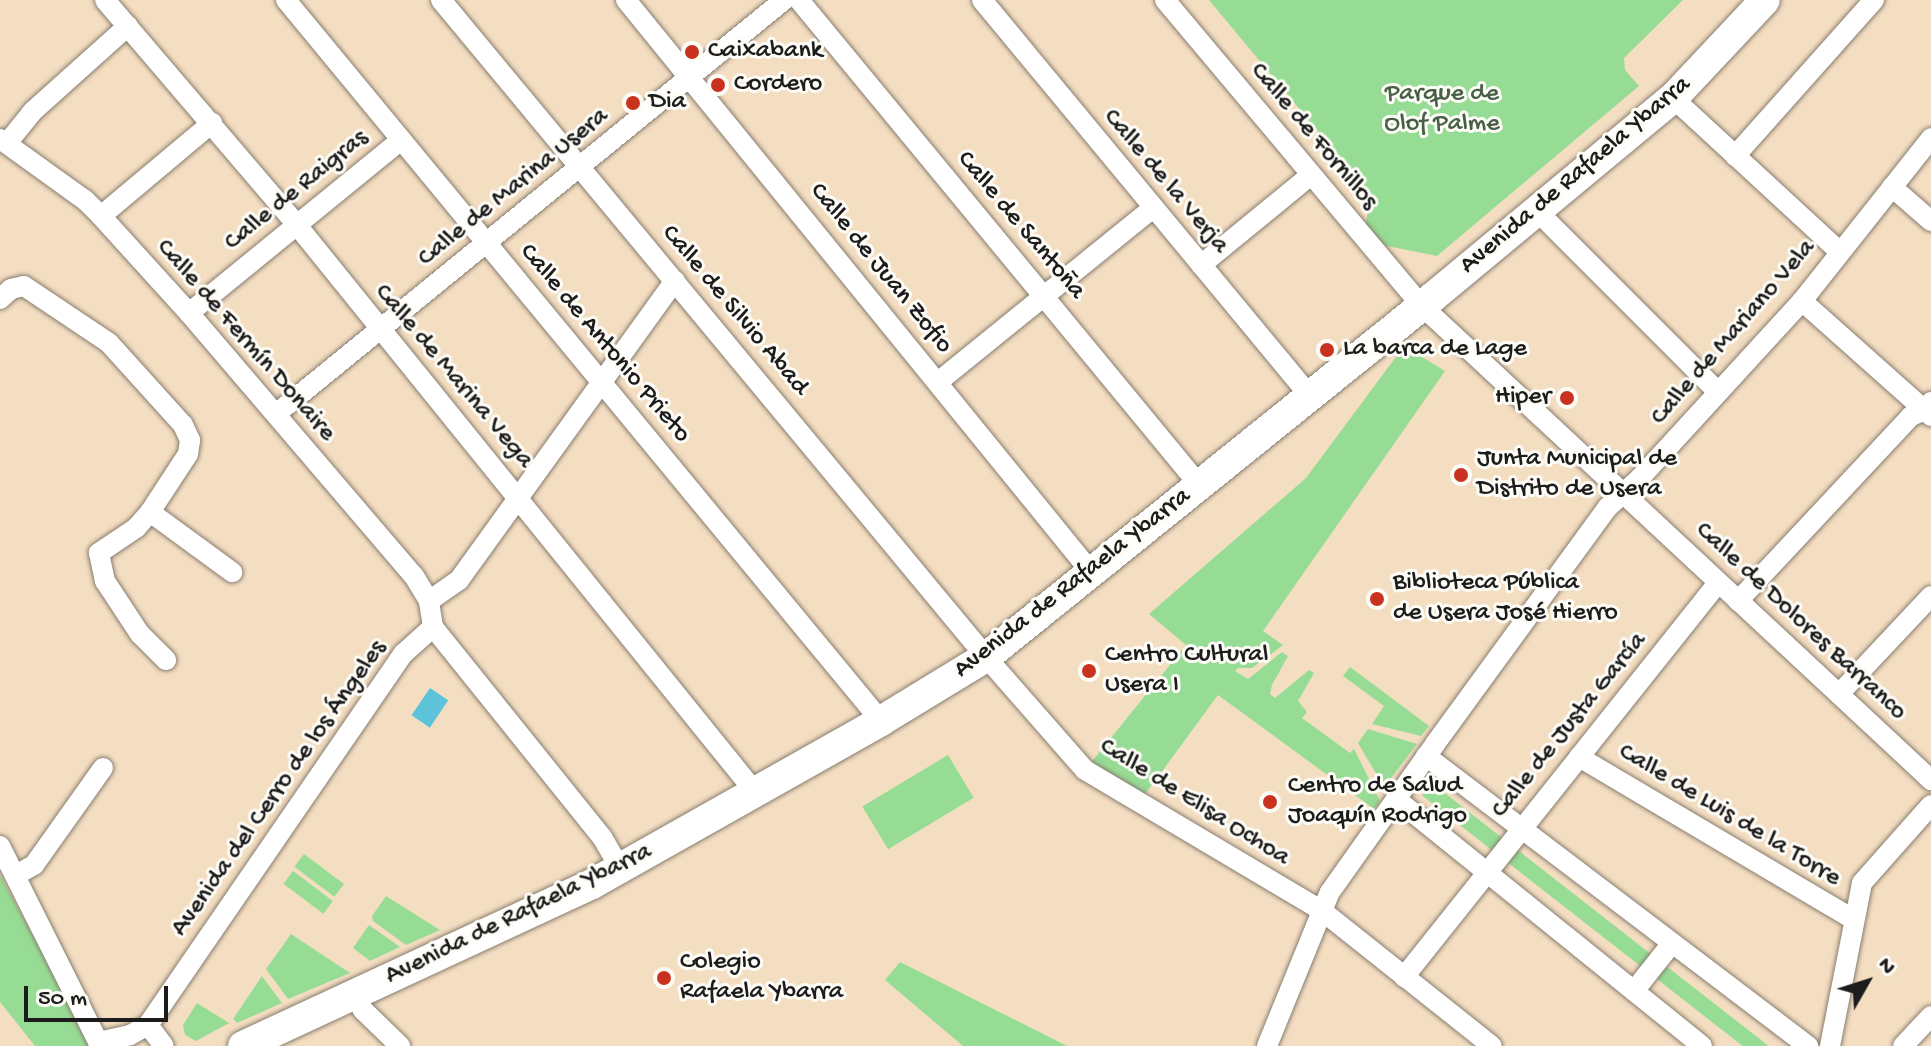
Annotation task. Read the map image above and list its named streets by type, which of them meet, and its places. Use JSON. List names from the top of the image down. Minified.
{"streets":{"main road":["Avenida de Rafaela Ybarra"],"street":["Calle de Fornillos","Calle de la Verja","Calle de Marina Usera","Calle de Raigras","Calle de Santoña","Calle de Juan Zofio","Calle de Silvio Abad","Calle de Mariano Vela","Calle de Fermín Donaire","Calle de Antonio Prieto","Calle de Marina Vega","Calle de Dolores Barranco","Calle de Justa García","Avenida del Cerro de los Ángeles","Calle de Elisa Ochoa","Calle de Luis de la Torre"]},"crossings":[["Calle de Fornillos","Avenida de Rafaela Ybarra"],["Calle de Fornillos","Calle de Dolores Barranco"],["Avenida de Rafaela Ybarra","Calle de la Verja"],["Avenida de Rafaela Ybarra","Calle de Santoña"],["Avenida de Rafaela Ybarra","Calle de Juan Zofio"],["Avenida de Rafaela Ybarra","Calle de Silvio Abad"],["Avenida de Rafaela Ybarra","Calle de Antonio Prieto"],["Avenida de Rafaela Ybarra","Calle de Marina Vega"],["Avenida de Rafaela Ybarra","Calle de Dolores Barranco"],["Avenida de Rafaela Ybarra","Calle de Elisa Ochoa"],["Calle de Marina Usera","Calle de Juan Zofio"],["Calle de Marina Usera","Calle de Silvio Abad"],["Calle de Marina Usera","Calle de Fermín Donaire"],["Calle de Marina Usera","Calle de Antonio Prieto"],["Calle de Marina Usera","Calle de Marina Vega"],["Calle de Raigras","Calle de Fermín Donaire"],["Calle de Raigras","Calle de Antonio Prieto"],["Calle de Raigras","Calle de Marina Vega"],["Calle de Silvio Abad","Calle de Elisa Ochoa"],["Calle de Mariano Vela","Calle de Dolores Barranco"],["Calle de Mariano Vela","Calle de Elisa Ochoa"],["Calle de Dolores Barranco","Calle de Justa García"],["Calle de Justa García","Calle de Elisa Ochoa"],["Calle de Justa García","Calle de Luis de la Torre"]],"parks":["Parque de Olof Palme"],"places":["Caixabank","Cordero","Dia","La barca de Lage","Hiper","Junta Municipal de Distrito de Usera","Biblioteca Pública de Usera José Hierro","Centro Cultural Usera I","Centro de Salud Joaquín Rodrigo","Colegio Rafaela Ybarra"],"scale_bar":"50 m","north":"top right"}
